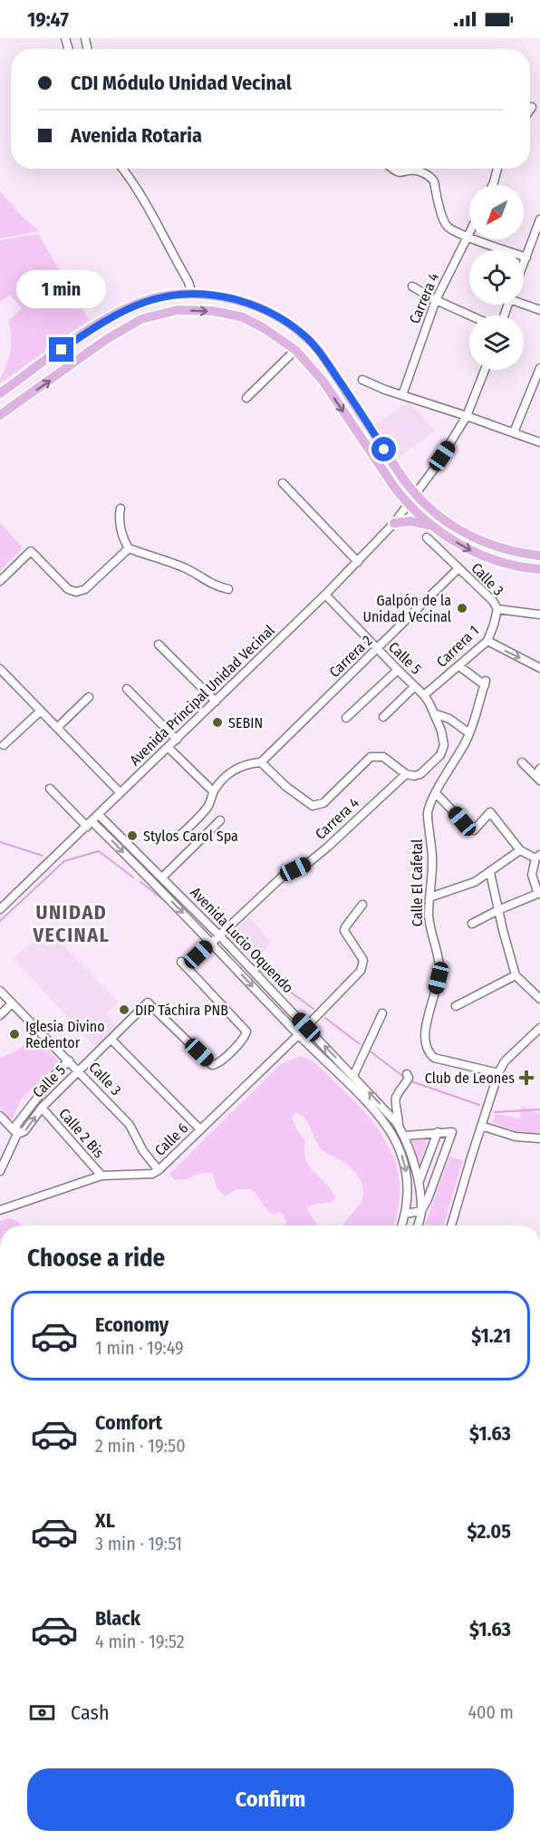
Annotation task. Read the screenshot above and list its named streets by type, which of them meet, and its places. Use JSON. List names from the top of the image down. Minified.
{"streets":{"street":["Carrera 4","Calle 3","Carrera 1","Carrera 2","Calle 5","Avenida Principal Unidad Vecinal","Calle El Cafetal","Avenida Lucio Oquendo","Calle 2 Bis","Calle 6"]},"crossings":[["Carrera 4","Calle 5"],["Carrera 4","Avenida Lucio Oquendo"],["Calle 3","Carrera 1"],["Calle 3","Carrera 2"],["Calle 3","Calle 5"],["Calle 3","Calle 6"],["Carrera 1","Calle 5"],["Carrera 1","Calle El Cafetal"],["Carrera 2","Calle 5"],["Calle 5","Avenida Principal Unidad Vecinal"],["Calle 5","Avenida Lucio Oquendo"],["Calle 5","Calle 2 Bis"],["Avenida Principal Unidad Vecinal","Avenida Lucio Oquendo"],["Avenida Lucio Oquendo","Calle 6"],["Calle 2 Bis","Calle 6"]],"districts":["UNIDAD VECINAL"],"places":{"other":["Galpón de la Unidad Vecinal","SEBIN","Stylos Carol Spa","DIP Táchira PNB","Iglesia Divino Redentor"],"health":["Club de Leones"]},"north":"bottom left","page":{"status":"19:47","banner":["CDI Módulo Unidad Vecinal","Avenida Rotaria"],"bubble":"1 min","heading":"Choose a ride","list":[{"name":"Economy","note":"1 min · 19:49","value":"$1.21"},{"name":"Comfort","note":"2 min · 19:50","value":"$1.63"},{"name":"XL","note":"3 min · 19:51","value":"$2.05"},{"name":"Black","note":"4 min · 19:52","value":"$1.63"}],"pay":["Cash","400 m"],"buttons":"Confirm"}}
